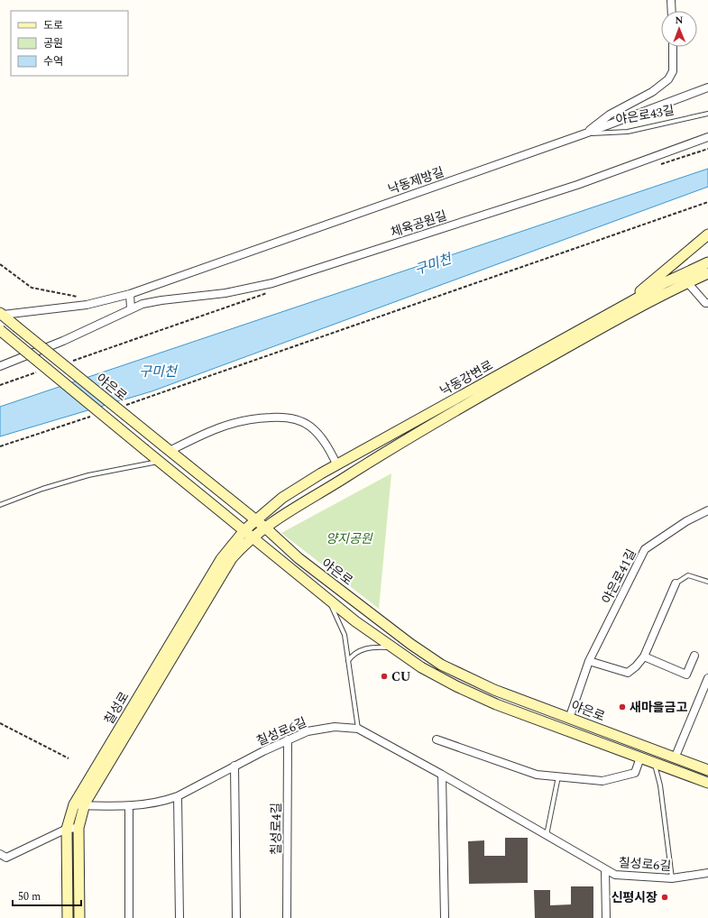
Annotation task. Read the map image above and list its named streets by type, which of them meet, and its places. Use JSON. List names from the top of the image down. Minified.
{"streets":{"street":["낙동제방길","체육공원길","낙동강변로","야은로","야은로41길","칠성로","칠성로6길","칠성로4길"],"lane":["야은로43길"]},"crossings":[["야은로43길","낙동제방길"],["낙동제방길","야은로"],["낙동강변로","야은로"],["낙동강변로","칠성로"],["야은로","야은로41길"],["야은로","칠성로"],["칠성로","칠성로6길"],["칠성로6길","칠성로4길"]],"water":["구미천"],"parks":["양지공원"],"places":["CU","새마을금고","신평시장"],"legend":["도로","공원","수역"],"scale_bar":"50 m","north":"top"}
